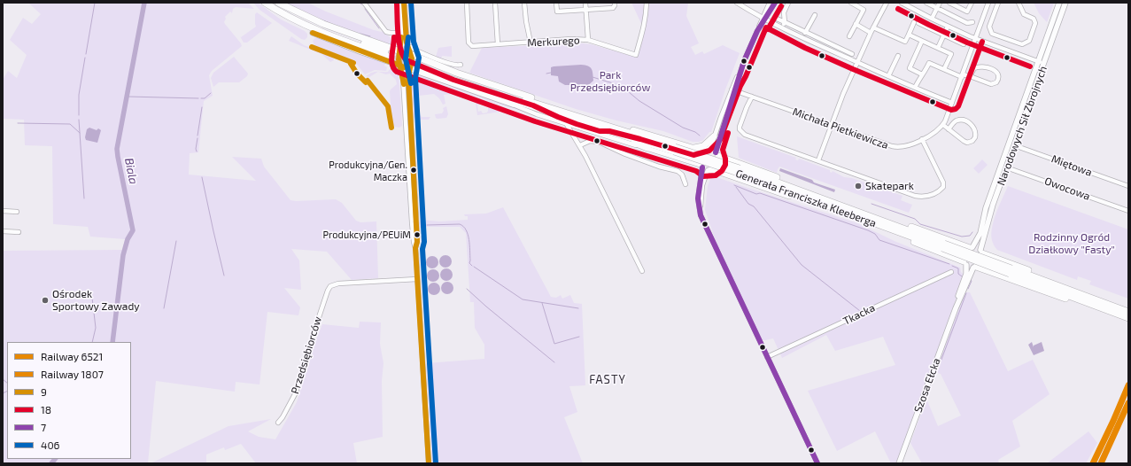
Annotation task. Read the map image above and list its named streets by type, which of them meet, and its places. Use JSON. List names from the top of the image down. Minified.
{"streets":{"highway":["Generała Franciszka Kleeberga"],"main road":["Narodowych Sił Zbrojnych","Szosa Ełcka"],"street":["Merkurego","Michała Pietkiewicza","Miętowa","Owocowa","Tkacka","Przedsiębiorców"]},"crossings":[["Narodowych Sił Zbrojnych","Miętowa"],["Narodowych Sił Zbrojnych","Owocowa"],["Narodowych Sił Zbrojnych","Szosa Ełcka"]],"districts":["FASTY"],"water":["Biala"],"parks":["Park Przedsiębiorców","Rodzinny Ogród Działkowy \"Fasty\""],"places":["Produkcyjna/Gen. Maczka","Skatepark","Produkcyjna/PEUiM","Ośrodek Sportowy Zawady"],"lines":["transit line 9","transit line 7","transit line 406","transit line 18","rail line 6521","rail line 1807"],"legend":["Railway 6521","Railway 1807","9","18","7","406"]}
